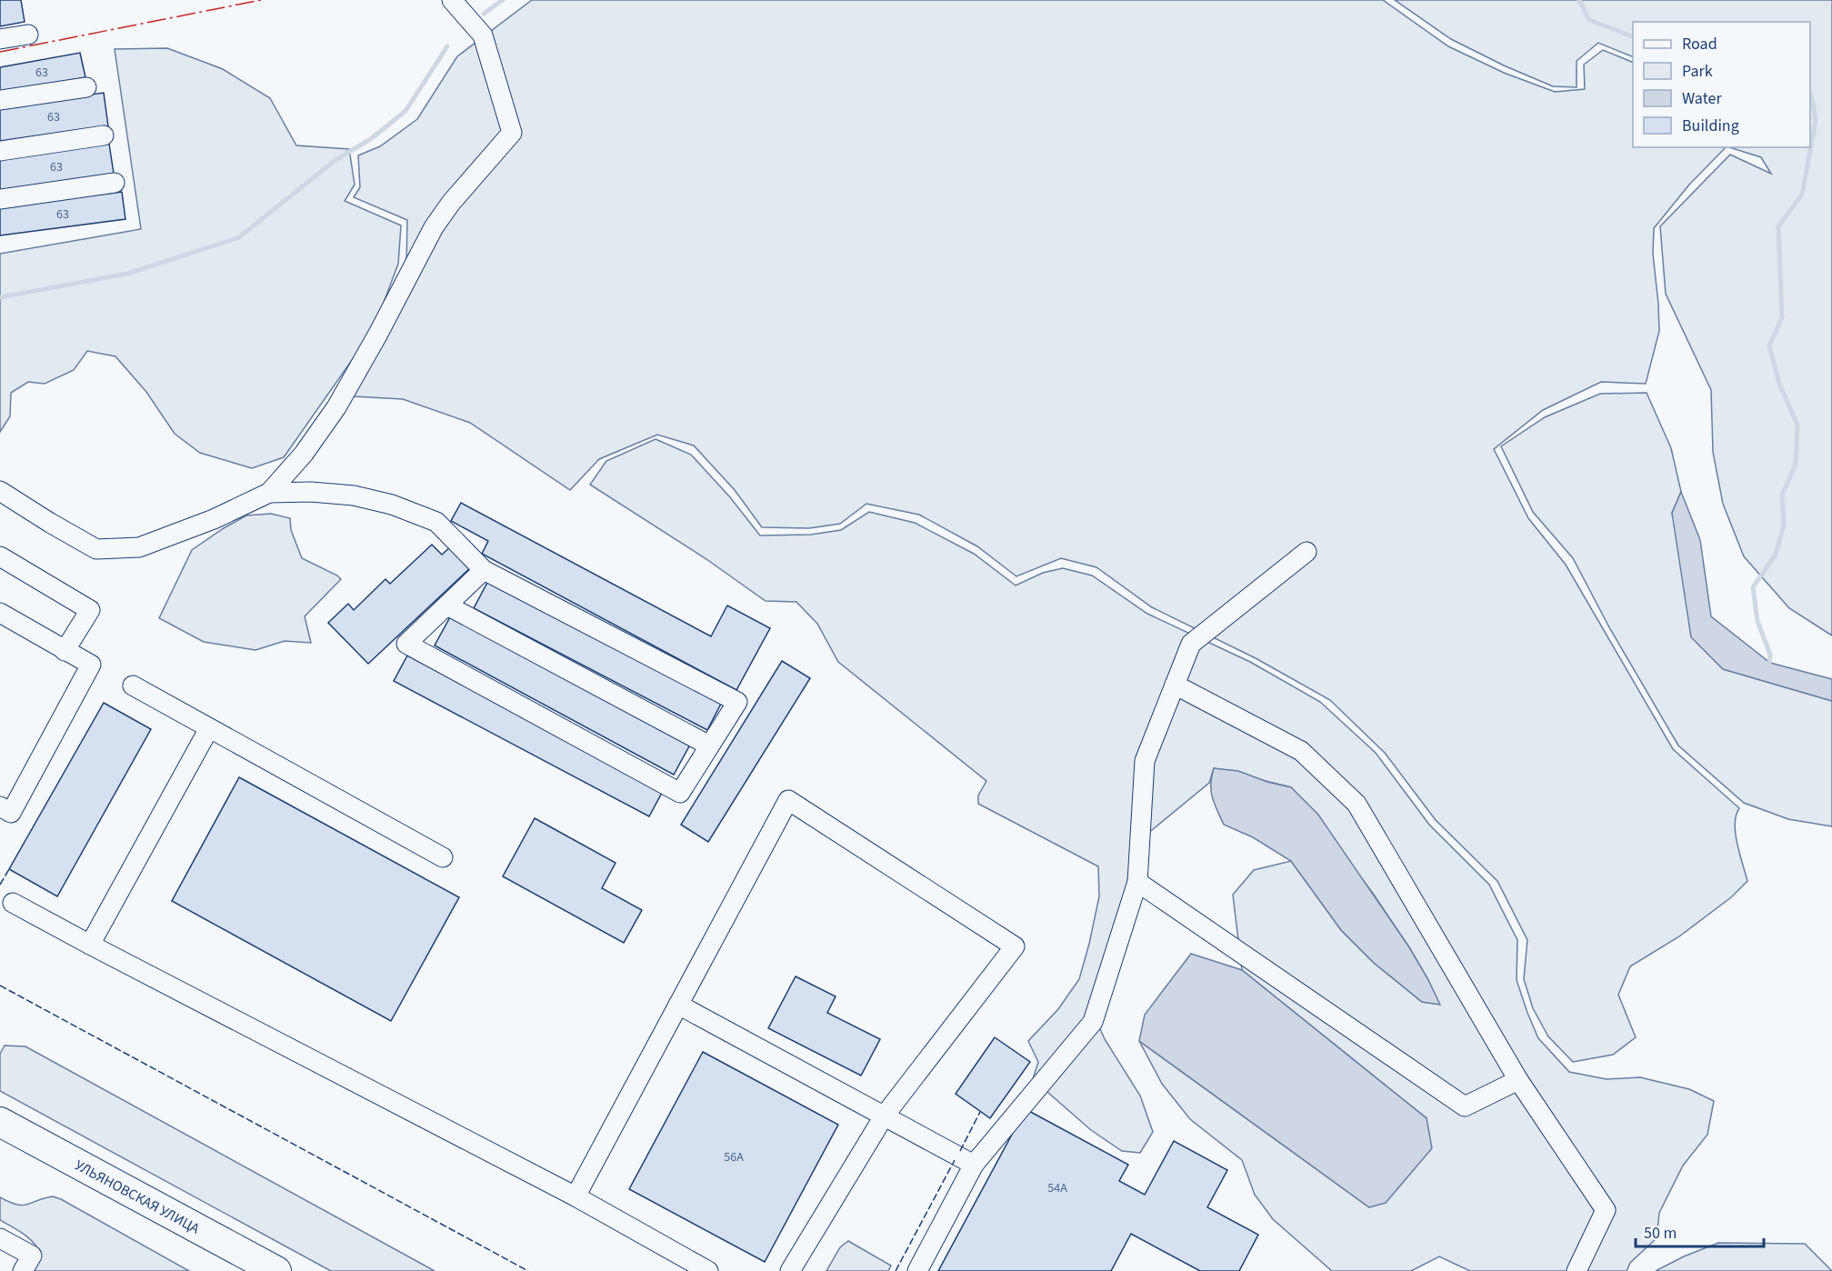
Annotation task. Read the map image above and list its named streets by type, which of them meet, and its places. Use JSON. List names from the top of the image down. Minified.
{"streets":{"highway":["УЛЬЯНОВСКАЯ УЛИЦА"]},"house_numbers":["63","63","63","63","56А","54А"],"legend":["Road","Park","Water","Building"],"scale_bar":"50 m"}
